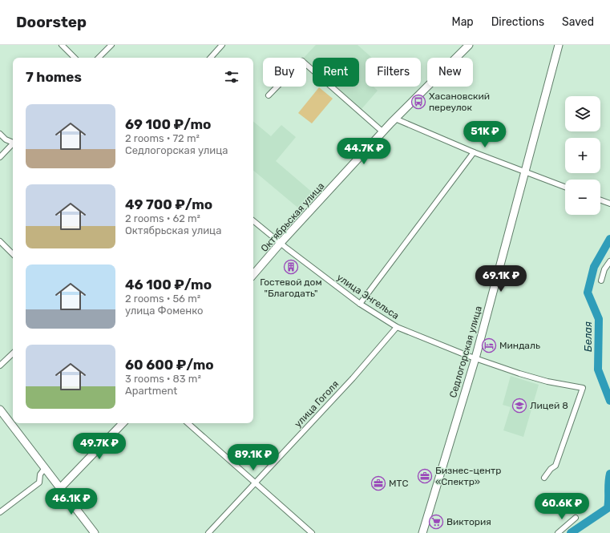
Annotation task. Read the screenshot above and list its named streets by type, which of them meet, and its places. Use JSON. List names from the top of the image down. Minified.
{"streets":{"street":["Октябрьская улица","улица Энгельса","Седлогорская улица","улица Гоголя"]},"crossings":[["Октябрьская улица","улица Энгельса"],["улица Энгельса","Седлогорская улица"],["улица Энгельса","улица Гоголя"]],"water":["Белая"],"places":{"bus stop":["Хасановский переулок"],"building":["Гостевой дом \"Благодать\""],"hotel":["Миндаль"],"school or university":["Лицей 8"],"office":["Бизнес-центр «Спектр»","МТС"],"supermarket":["Виктория"]},"page":{"header":"Doorstep","nav":["Map","Directions","Saved"],"chip":["Buy","Rent","Filters","New"],"heading":"7 homes","map_buttons":["+","−"],"list":[{"name":"69 100 ₽/mo","note":"2 rooms · 72 m² · Седлогорская улица"},{"name":"49 700 ₽/mo","note":"2 rooms · 62 m² · Октябрьская улица"},{"name":"46 100 ₽/mo","note":"2 rooms · 56 m² · улица Фоменко"},{"name":"60 600 ₽/mo","note":"3 rooms · 83 m² · Apartment"}],"price":["51K ₽","44.7K ₽","69.1K ₽","49.7K ₽","89.1K ₽","46.1K ₽","60.6K ₽"]}}
